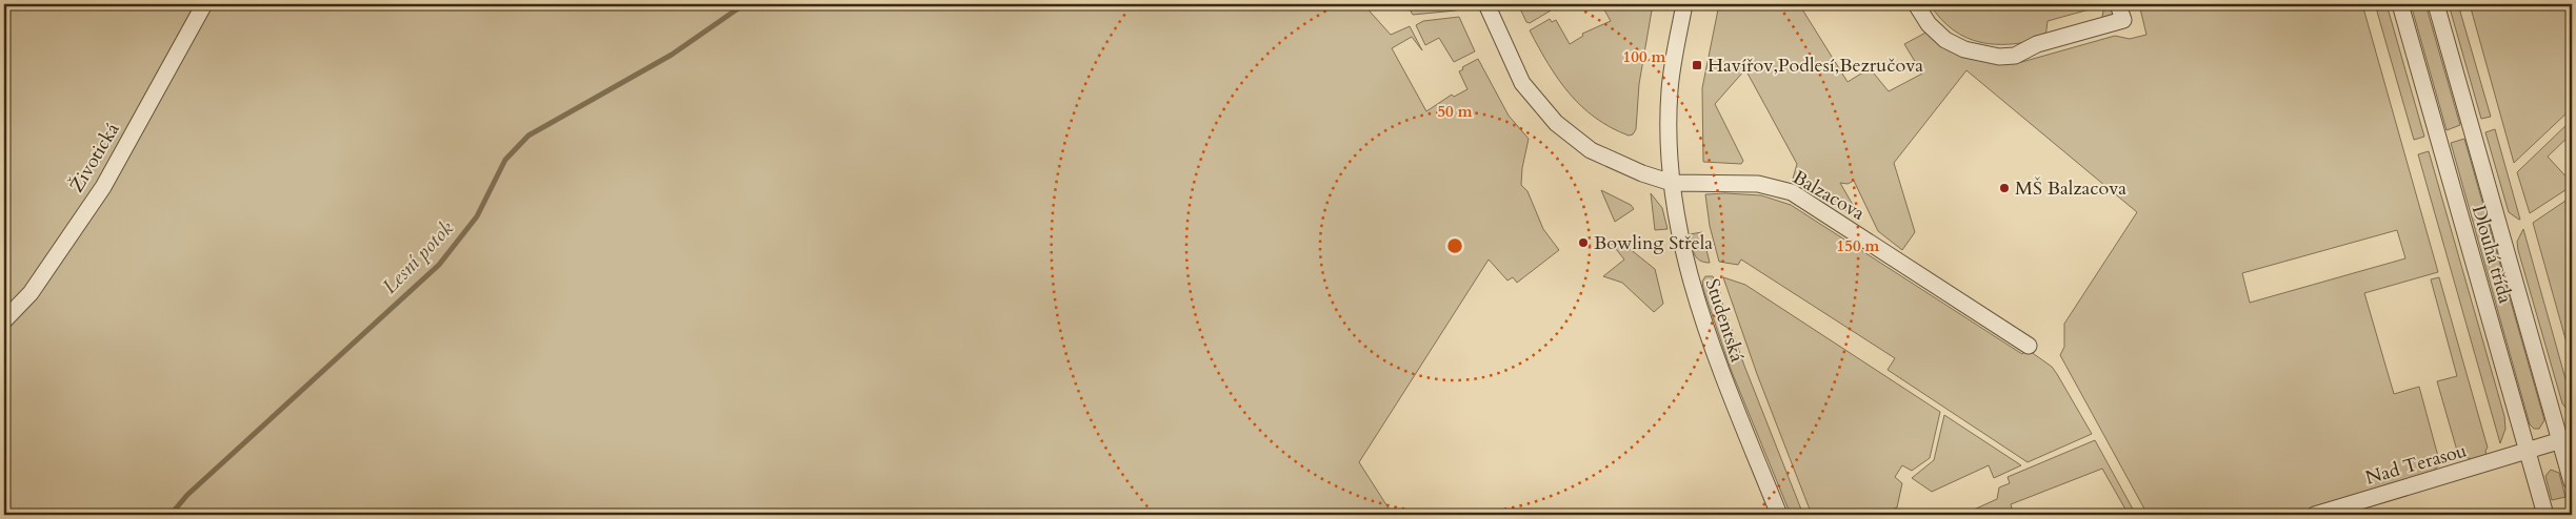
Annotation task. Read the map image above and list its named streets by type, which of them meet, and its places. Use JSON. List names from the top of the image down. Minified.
{"streets":{"street":["Životická","Balzacova","Dlouhá třída","Studentská","Nad Terasou"]},"crossings":[["Balzacova","Studentská"],["Dlouhá třída","Nad Terasou"]],"water":["Lesní potok"],"places":{"transit":["Havířov,Podlesí,Bezručova"],"other":["MŠ Balzacova","Bowling Střela"]},"rings":["100 m","50 m","150 m"]}
